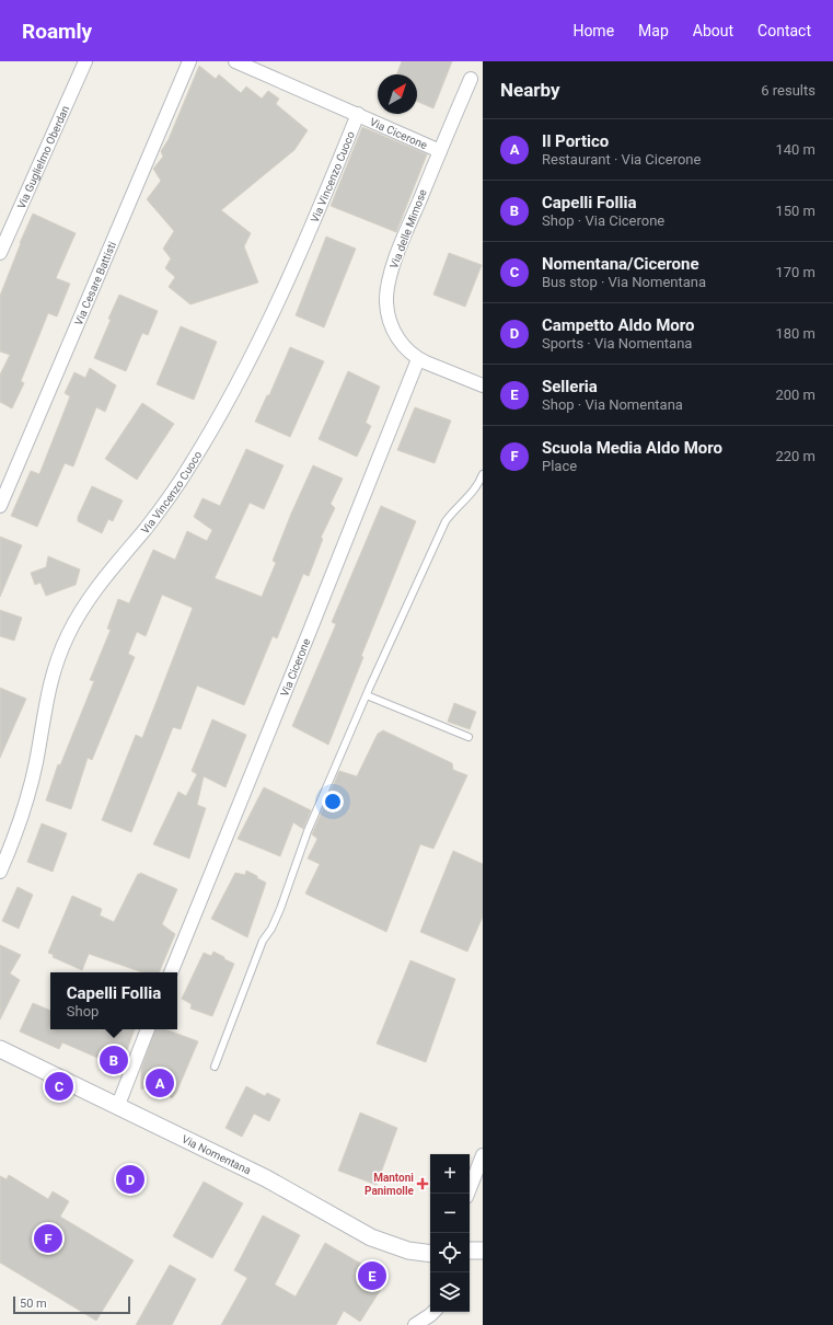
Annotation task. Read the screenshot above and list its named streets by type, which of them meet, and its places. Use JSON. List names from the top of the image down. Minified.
{"streets":{"street":["Via Cicerone","Via Guglielmo Oberdan","Via Vincenzo Cuoco","Via delle Mimose","Via Cesare Battisti","Via Nomentana"]},"crossings":[["Via Cicerone","Via Vincenzo Cuoco"],["Via Cicerone","Via delle Mimose"]],"places":{"health":["Mantoni Panimolle"]},"scale_bar":"50 m","north":"top right","page":{"header":"Roamly","nav":["Home","Map","About","Contact"],"heading":["Nearby","6 results"],"list":[{"mark":"A","name":"Il Portico","note":"Restaurant · Via Cicerone","value":"140 m"},{"mark":"B","name":"Capelli Follia","note":"Shop · Via Cicerone","value":"150 m"},{"mark":"C","name":"Nomentana/Cicerone","note":"Bus stop · Via Nomentana","value":"170 m"},{"mark":"D","name":"Campetto Aldo Moro","note":"Sports · Via Nomentana","value":"180 m"},{"mark":"E","name":"Selleria","note":"Shop · Via Nomentana","value":"200 m"},{"mark":"F","name":"Scuola Media Aldo Moro","note":"Place","value":"220 m"}],"popup":["Capelli Follia","Shop"],"pins":["B","A","C","D","F","E"],"map_buttons":["+","−"],"scale":"50 m"}}
